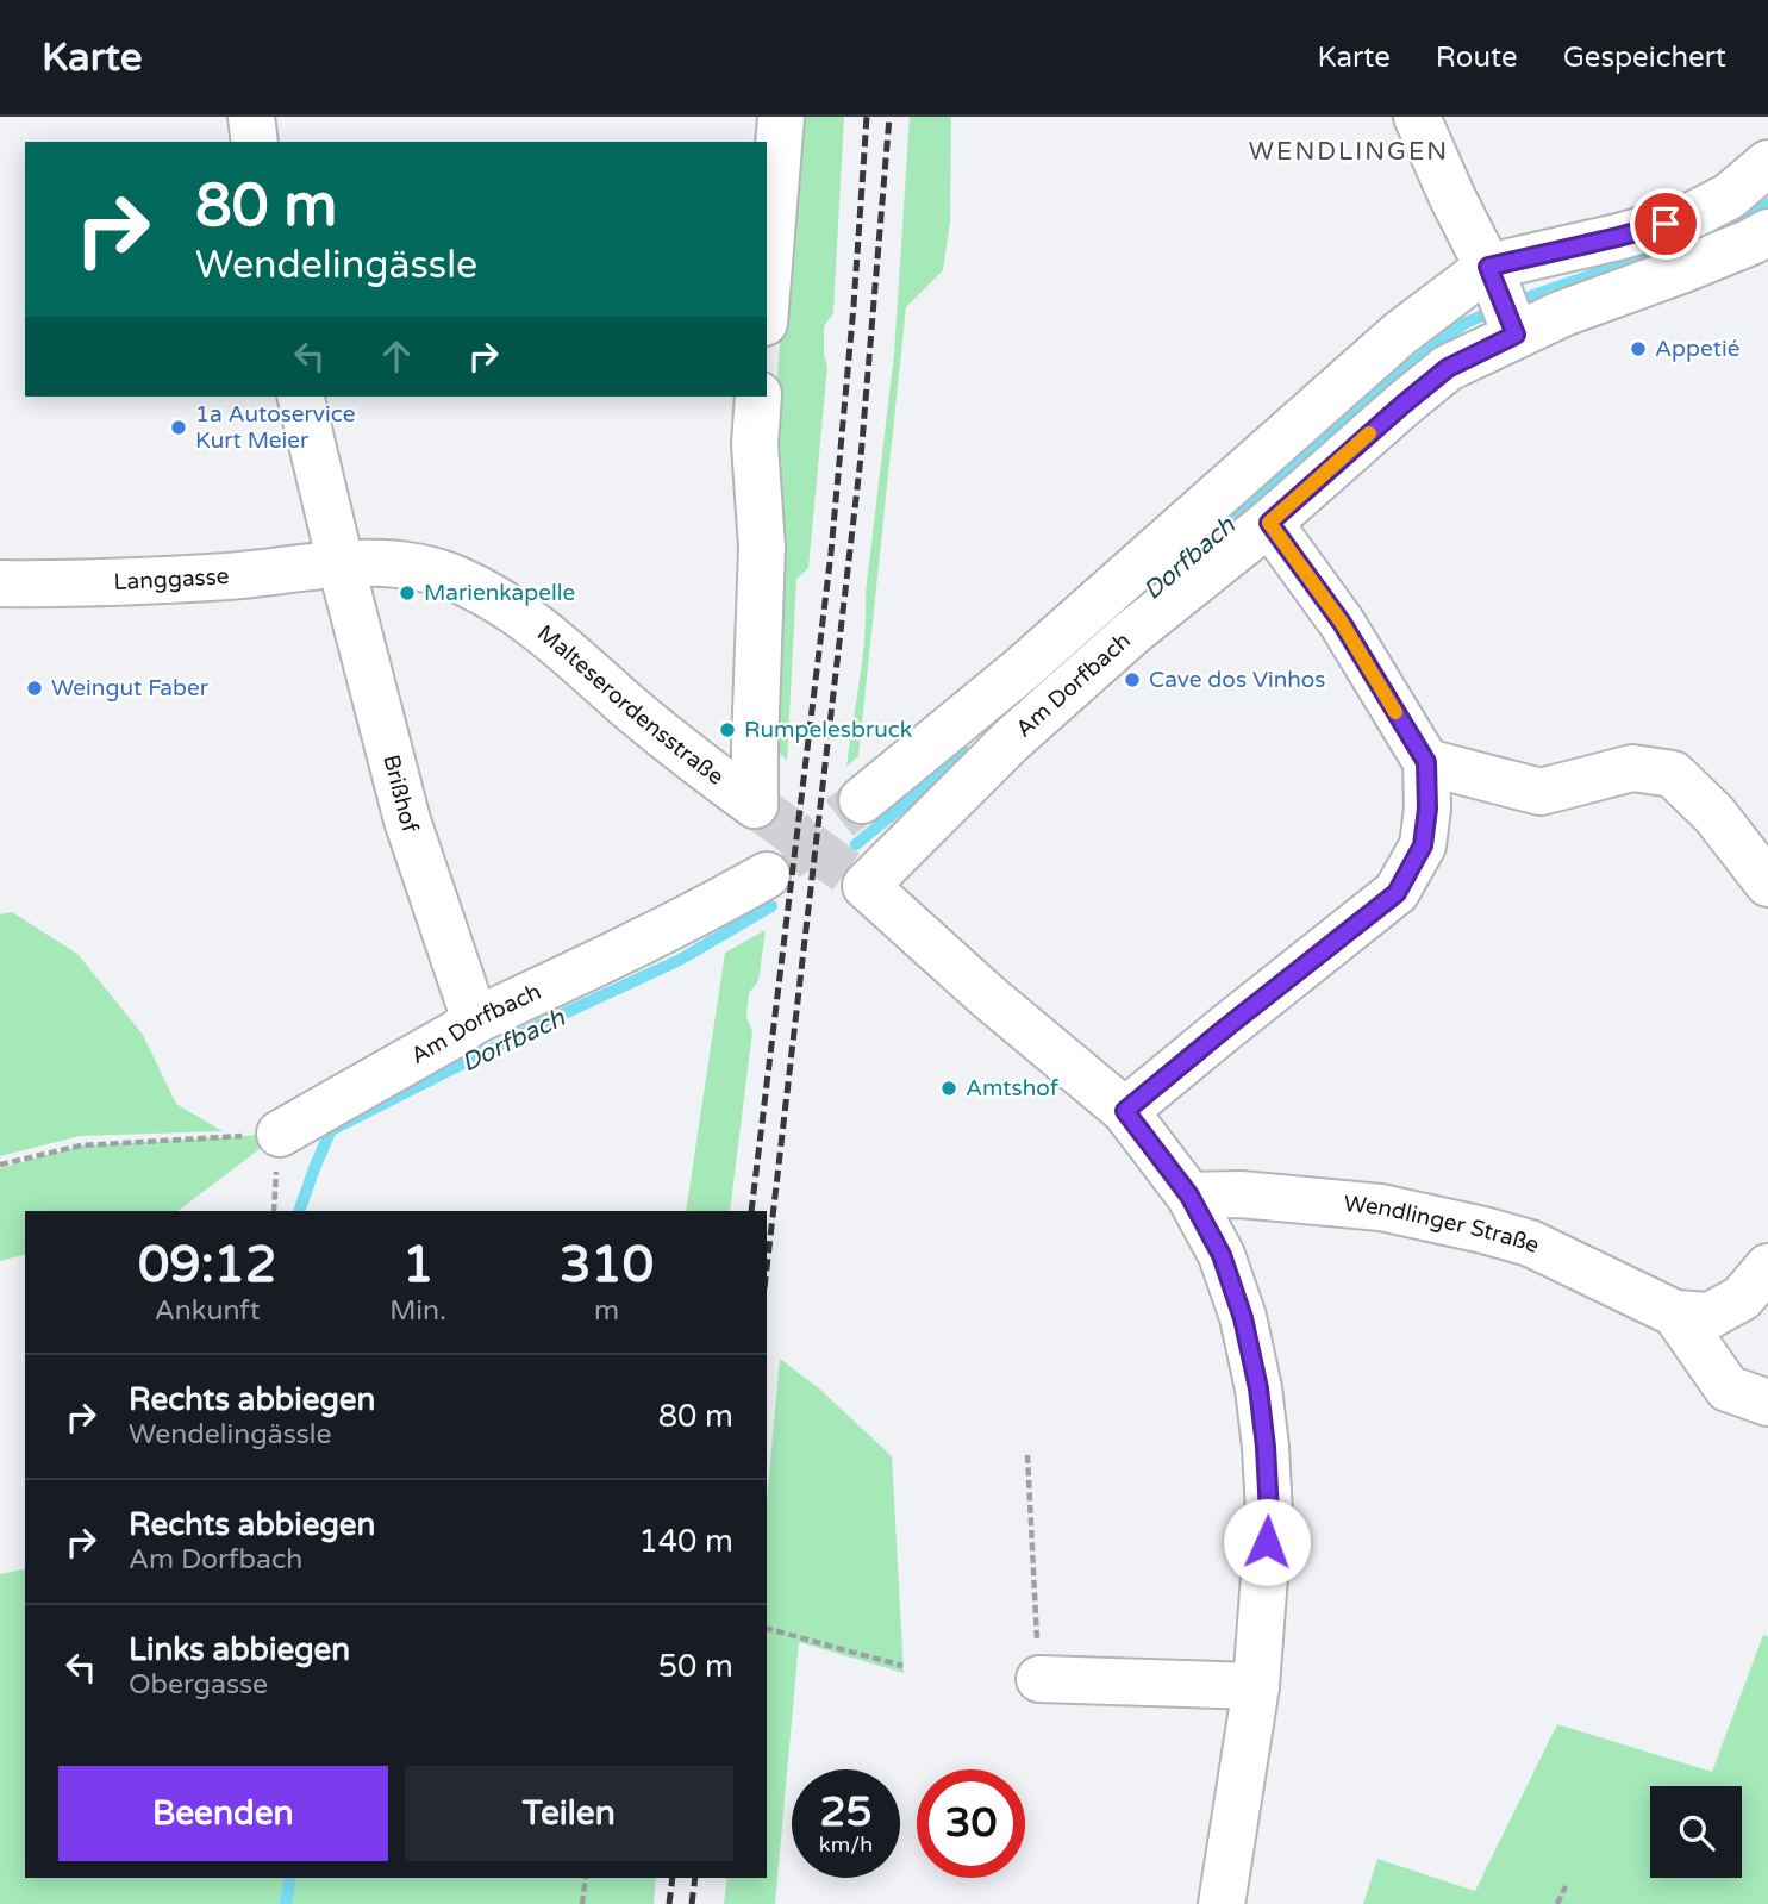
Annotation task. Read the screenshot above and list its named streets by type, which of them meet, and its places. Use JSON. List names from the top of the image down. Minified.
{"streets":{"street":["Langgasse","Am Dorfbach","Malteserordensstraße","Brißhof","Wendlinger Straße"]},"crossings":[["Langgasse","Malteserordensstraße"],["Langgasse","Brißhof"],["Am Dorfbach","Brißhof"],["Malteserordensstraße","Brißhof"]],"districts":["WENDLINGEN"],"water":["Dorfbach"],"places":["Appetié","1a Autoservice Kurt Meier","Marienkapelle","Cave dos Vinhos","Weingut Faber","Rumpelesbruck","Amtshof"],"page":{"header":"Karte","nav":["Karte","Route","Gespeichert"],"turn":["80 m","Wendelingässle"],"eta":["09:12","Ankunft","1","Min.","310","m"],"list":[{"name":"Rechts abbiegen","note":"Wendelingässle","value":"80 m"},{"name":"Rechts abbiegen","note":"Am Dorfbach","value":"140 m"},{"name":"Links abbiegen","note":"Obergasse","value":"50 m"}],"buttons":["Beenden","Teilen"],"speed":"25 km/h","limit":"30"}}
